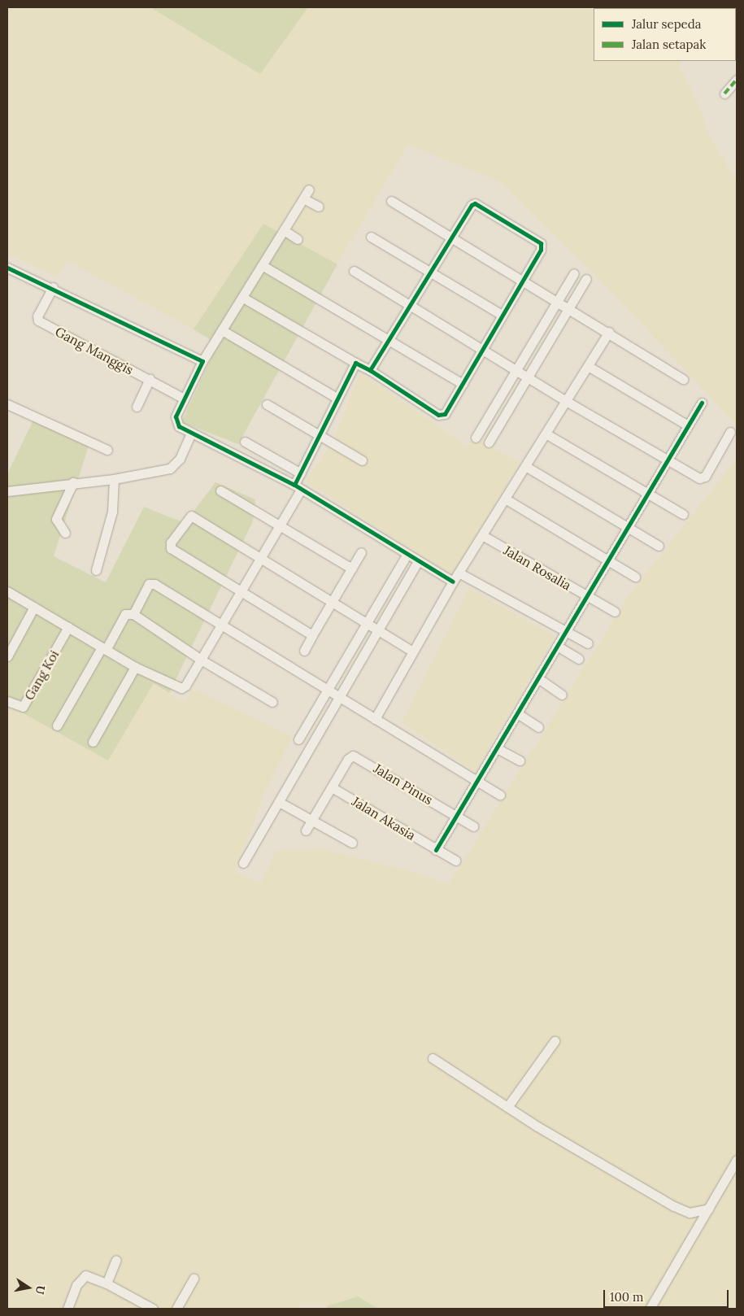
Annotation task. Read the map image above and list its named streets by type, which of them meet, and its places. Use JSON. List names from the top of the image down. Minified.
{"streets":{"street":["Gang Manggis","Jalan Rosalia","Gang Koi","Jalan Pinus","Jalan Akasia"]},"crossings":[["Jalan Pinus","Jalan Akasia"]],"legend":["Jalur sepeda","Jalan setapak"],"scale_bar":"100 m","north":"right"}
